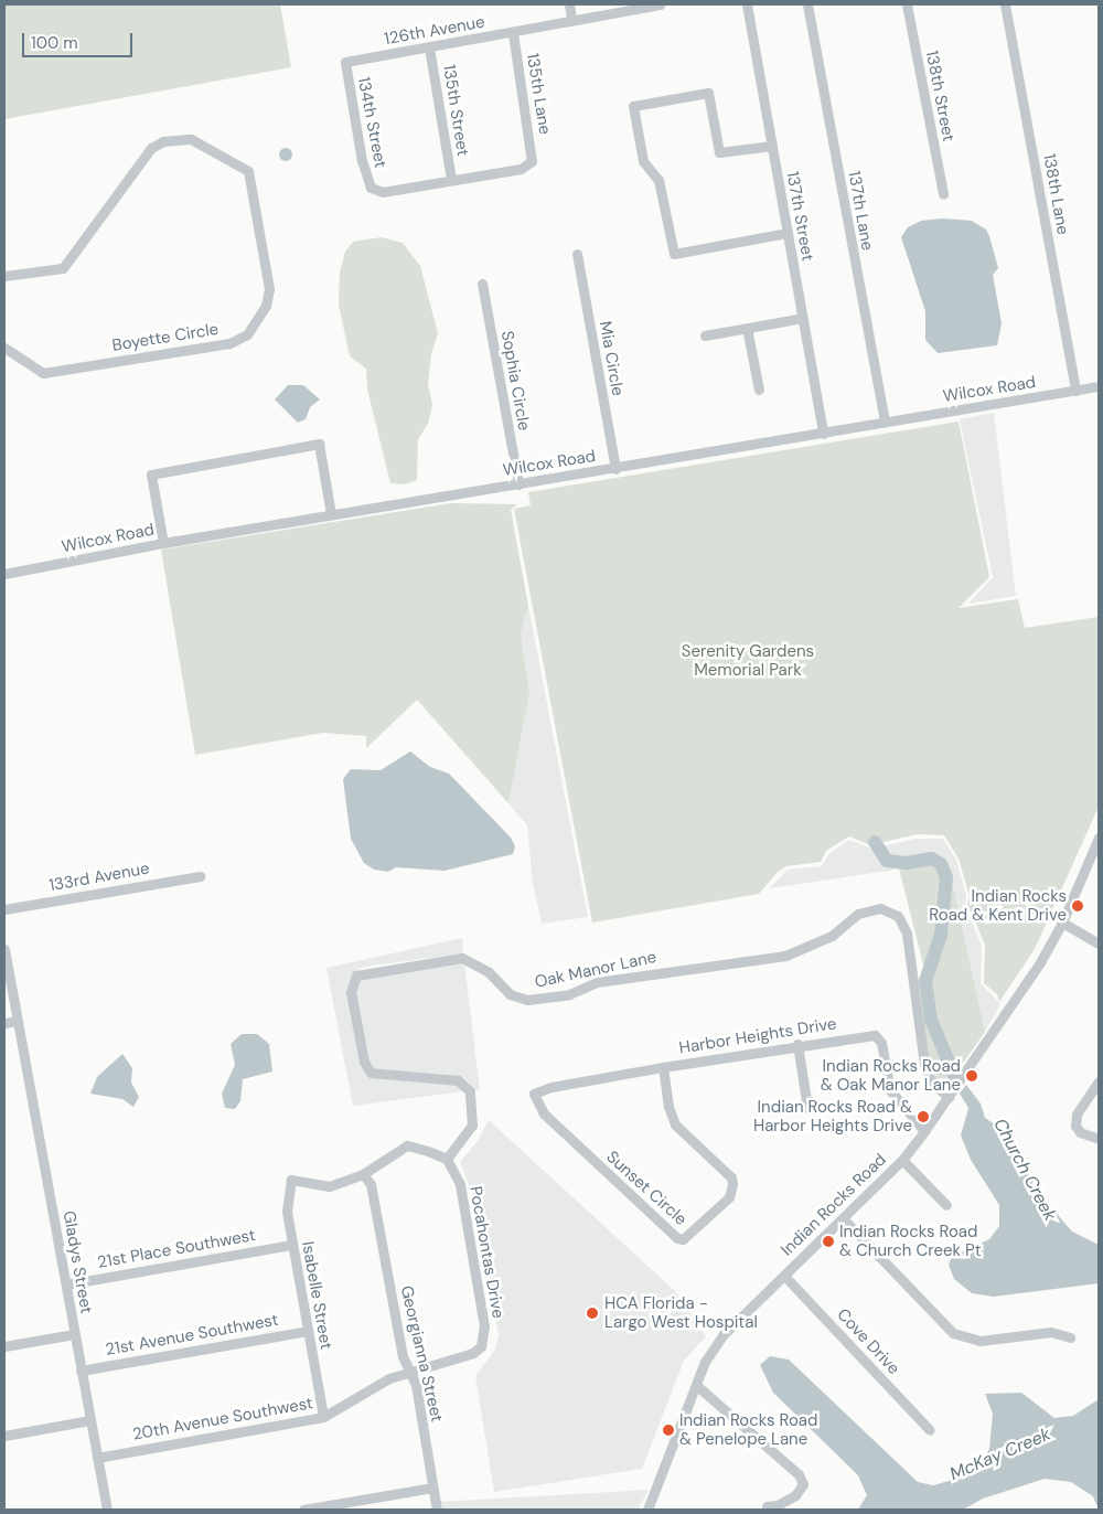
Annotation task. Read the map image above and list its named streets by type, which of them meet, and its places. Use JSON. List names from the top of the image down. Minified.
{"streets":{"street":["126th Avenue","135th Lane","138th Street","135th Street","134th Street","138th Lane","137th Lane","137th Street","Boyette Circle","Mia Circle","Sophia Circle","Wilcox Road","133rd Avenue","Oak Manor Lane","Harbor Heights Drive","Sunset Circle","Indian Rocks Road","21st Place Southwest","Pocahontas Drive","Gladys Street","Isabelle Street","21st Avenue Southwest","Cove Drive","Georgianna Street","20th Avenue Southwest"]},"crossings":[["126th Avenue","135th Lane"],["126th Avenue","135th Street"],["126th Avenue","134th Street"],["135th Lane","135th Street"],["135th Lane","134th Street"],["135th Street","134th Street"],["138th Lane","Wilcox Road"],["137th Lane","Wilcox Road"],["137th Street","Wilcox Road"],["Mia Circle","Wilcox Road"],["Sophia Circle","Wilcox Road"],["Oak Manor Lane","Indian Rocks Road"],["Oak Manor Lane","Pocahontas Drive"],["Harbor Heights Drive","Sunset Circle"],["Harbor Heights Drive","Indian Rocks Road"],["Indian Rocks Road","Cove Drive"],["21st Place Southwest","Gladys Street"],["21st Place Southwest","Isabelle Street"],["Pocahontas Drive","20th Avenue Southwest"],["Gladys Street","21st Avenue Southwest"],["Gladys Street","20th Avenue Southwest"],["Isabelle Street","21st Avenue Southwest"],["Isabelle Street","Georgianna Street"],["Isabelle Street","20th Avenue Southwest"],["Georgianna Street","20th Avenue Southwest"]],"water":["Church Creek","McKay Creek"],"parks":["Serenity Gardens Memorial Park"],"places":["Indian Rocks Road & Kent Drive","Indian Rocks Road & Oak Manor Lane","Indian Rocks Road & Harbor Heights Drive","Indian Rocks Road & Church Creek Pt","HCA Florida - Largo West Hospital","Indian Rocks Road & Penelope Lane"],"scale_bar":"100 m"}
